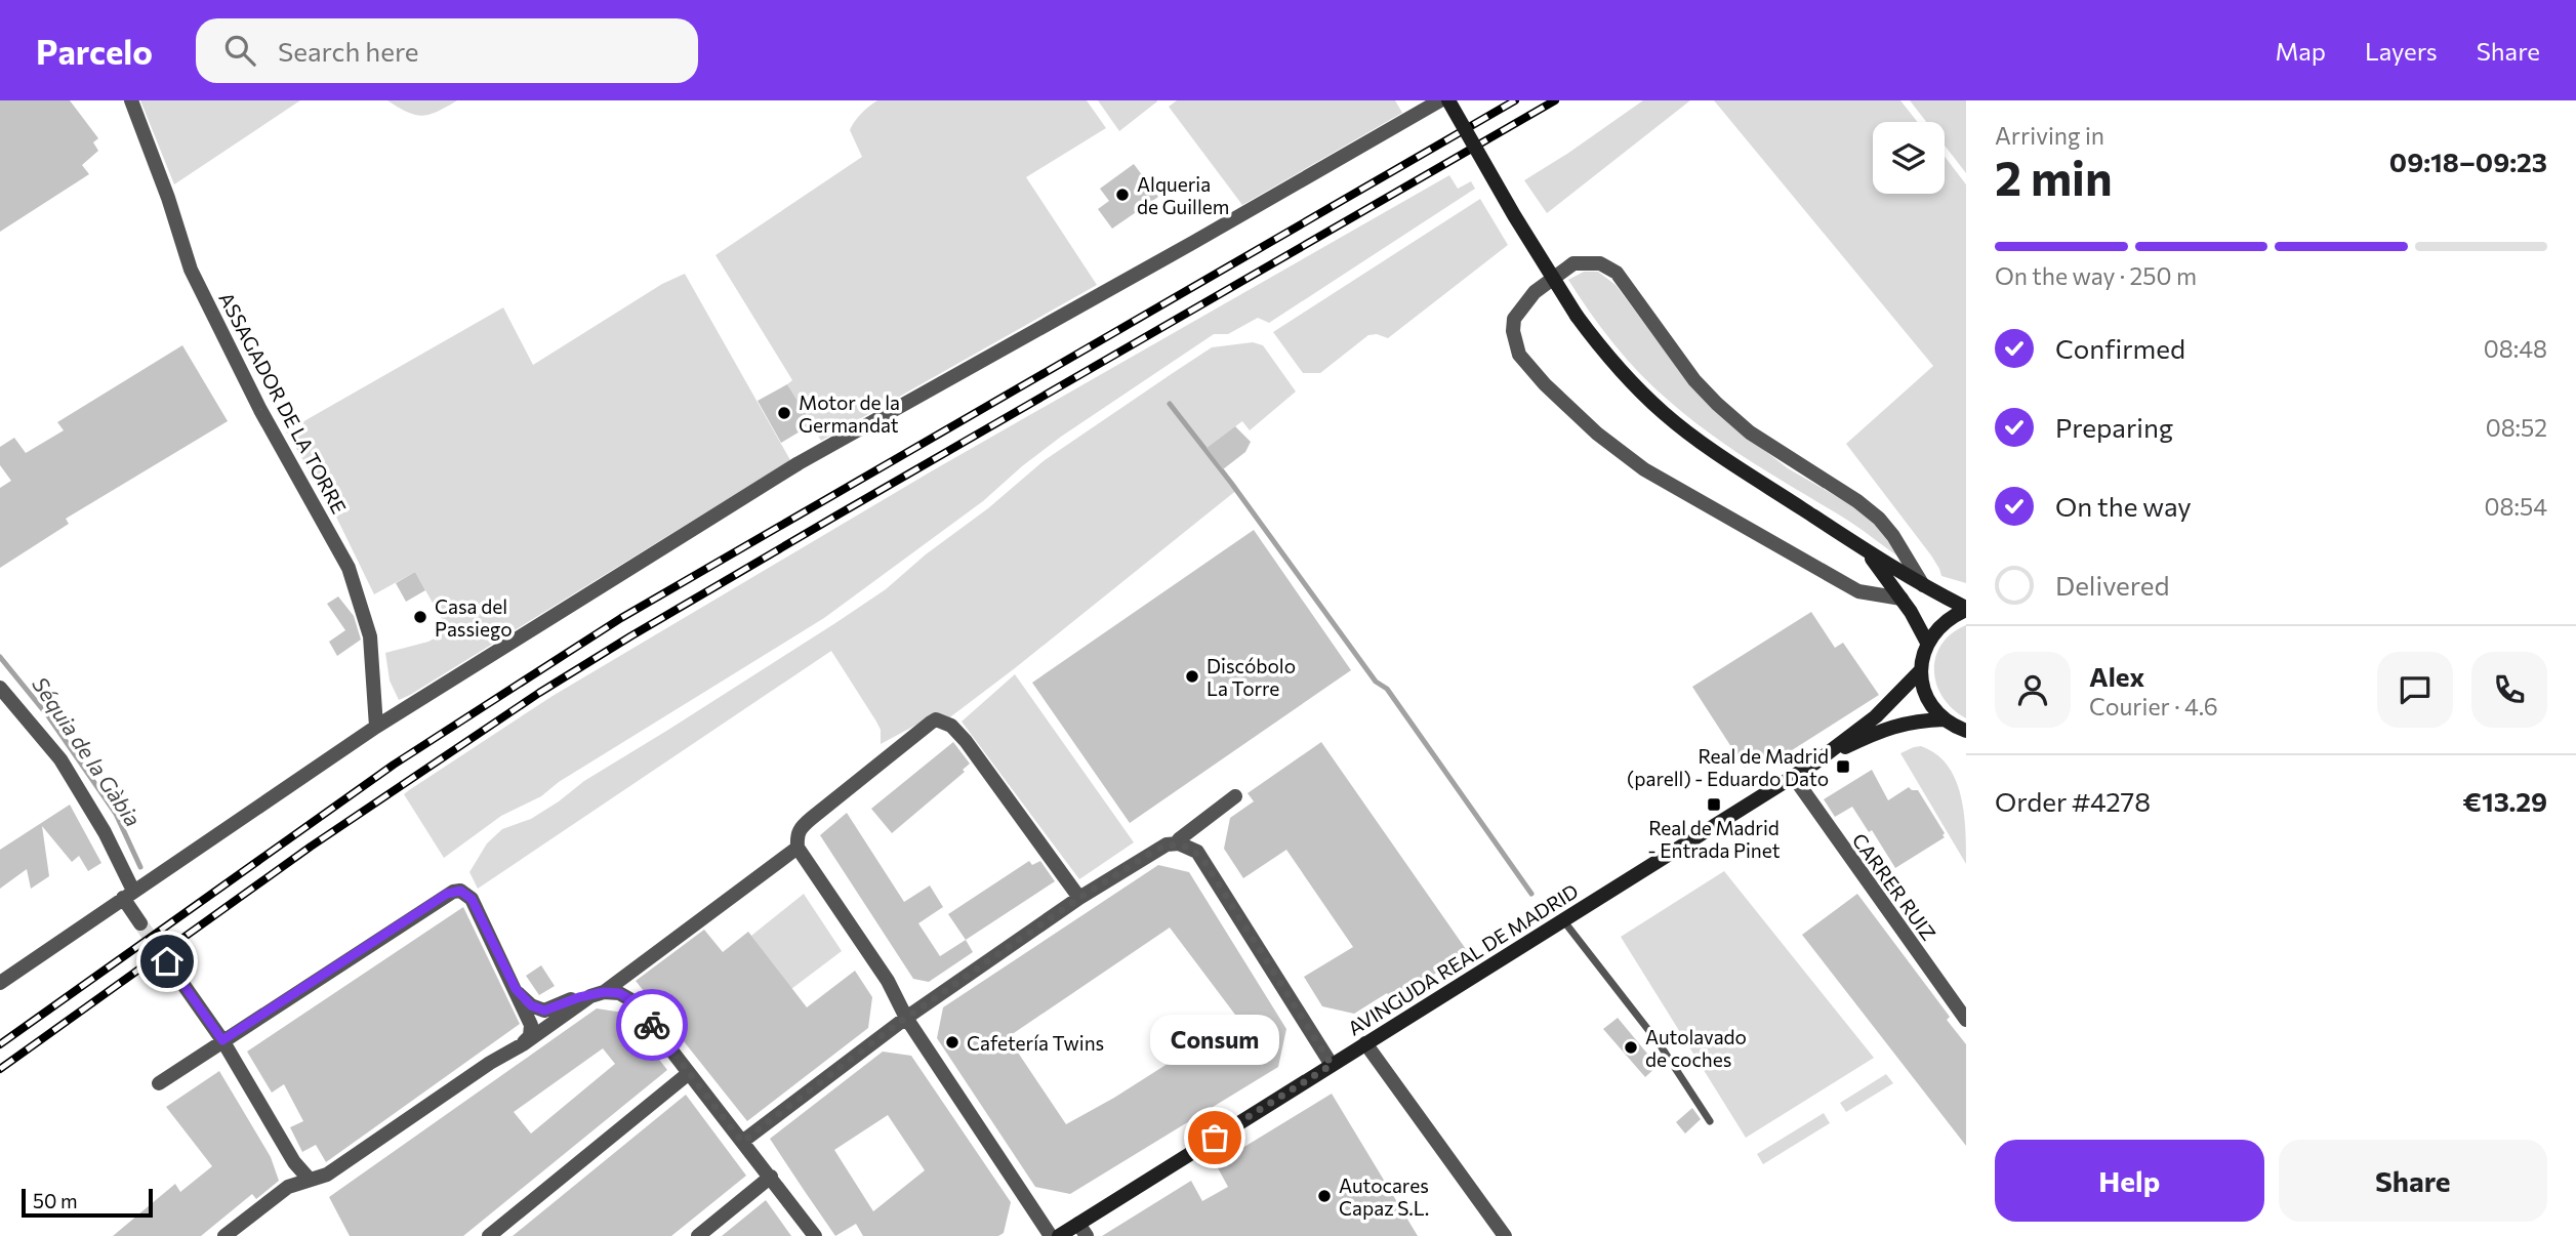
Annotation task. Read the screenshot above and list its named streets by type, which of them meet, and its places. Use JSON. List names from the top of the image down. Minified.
{"streets":{"street":["ASSAGADOR DE LA TORRE","CARRER RUIZ","AVINGUDA REAL DE MADRID"]},"crossings":[["CARRER RUIZ","AVINGUDA REAL DE MADRID"]],"water":["Séquia de la Gàbia"],"places":{"other":["Alqueria de Guillem","Motor de la Germandat","Casa del Passiego","Discóbolo La Torre","Cafetería Twins","Autolavado de coches","Consum","Autocares Capaz S.L."],"transit":["Real de Madrid (parell) - Eduardo Dato","Real de Madrid - Entrada Pinet"]},"scale_bar":"50 m","page":{"header":"Parcelo","search":"Search here","nav":["Map","Layers","Share"],"heading":["2 min","Arriving in","09:18–09:23"],"panel":["Alex","Courier · 4.6","Order #4278","€13.29"],"bar":"On the way · 250 m","list":[["Confirmed","08:48"],["Preparing","08:52"],["On the way","08:54"],"Delivered"],"bubble":"Consum","buttons":["Help","Share"],"scale":"50 m"}}
